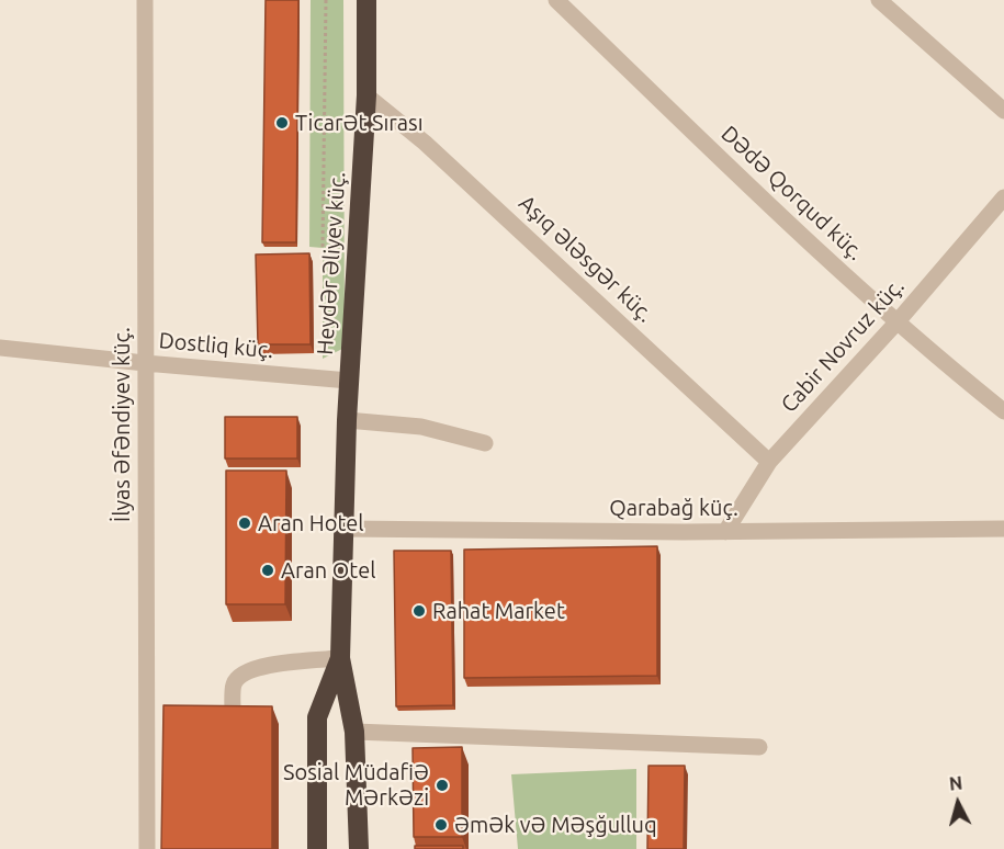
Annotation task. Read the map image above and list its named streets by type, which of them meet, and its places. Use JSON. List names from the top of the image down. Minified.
{"streets":{"highway":["Heydər Əliyev küç."],"street":["Dədə Qorqud küç.","Aşıq Ələsgər küç.","Dostliq küç.","Cabir Novruz küç.","İlyas Əfəndiyev küç.","Qarabağ küç."]},"crossings":[["Dədə Qorqud küç.","Cabir Novruz küç."],["Aşıq Ələsgər küç.","Heydər Əliyev küç."],["Aşıq Ələsgər küç.","Cabir Novruz küç."],["Heydər Əliyev küç.","Dostliq küç."],["Heydər Əliyev küç.","Qarabağ küç."],["Dostliq küç.","İlyas Əfəndiyev küç."],["Cabir Novruz küç.","Qarabağ küç."]],"places":["Ticarət Sırası","Aran Hotel","Aran Otel","Rahat Market","Sosial Müdafiə Mərkəzi","Əmək və Məşğulluq"],"north":"top"}
